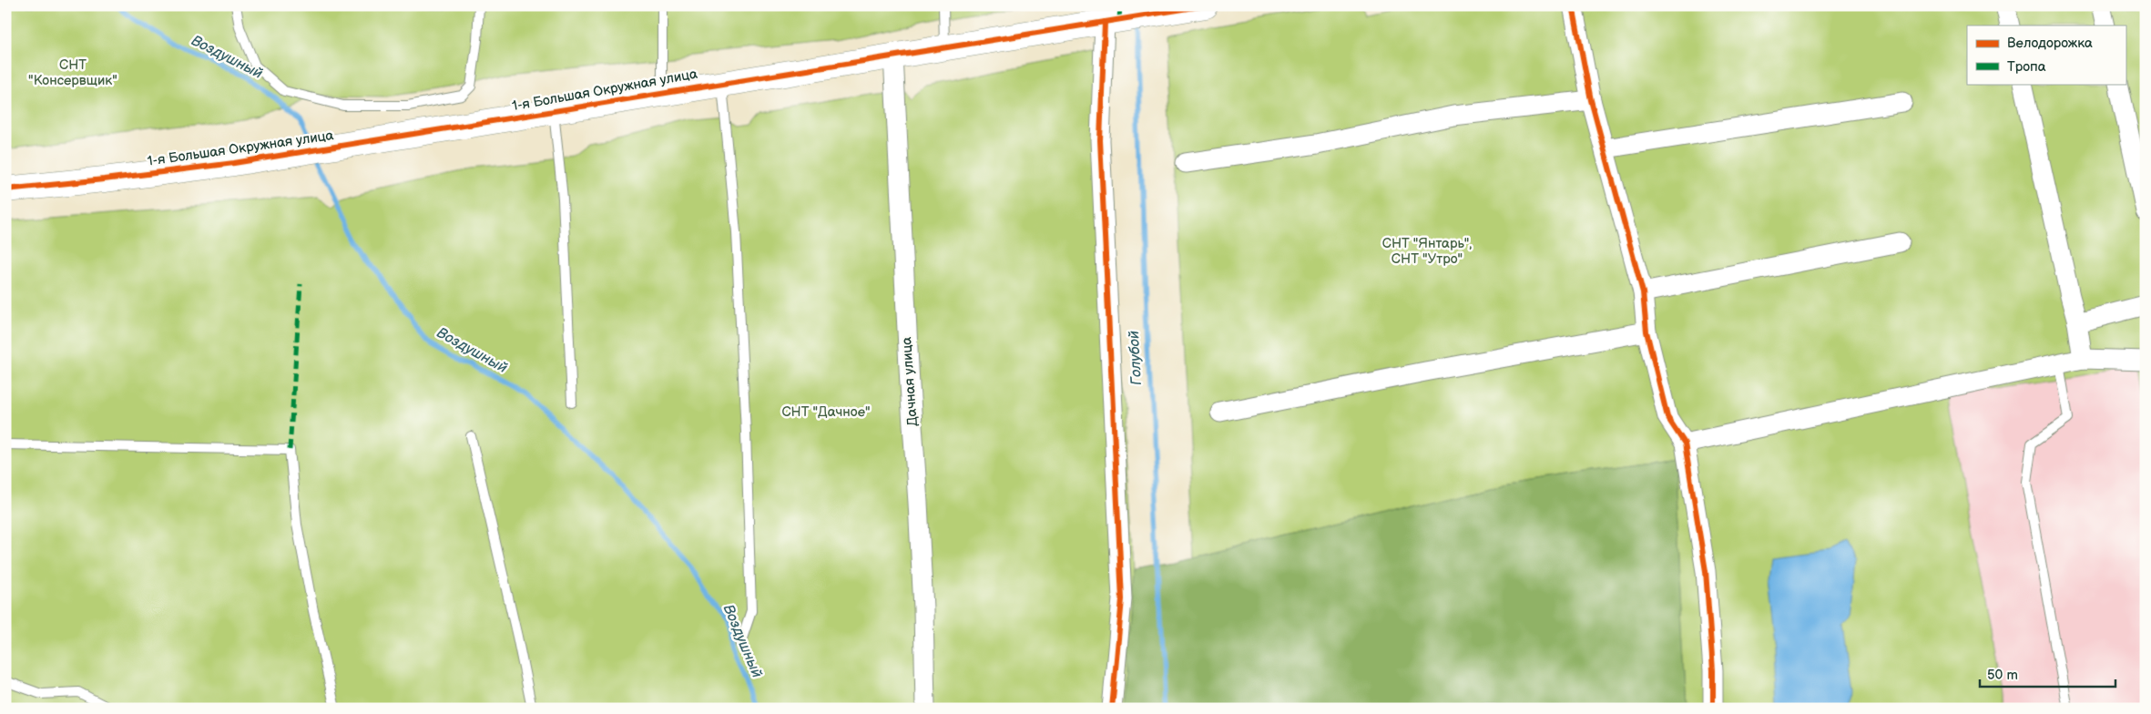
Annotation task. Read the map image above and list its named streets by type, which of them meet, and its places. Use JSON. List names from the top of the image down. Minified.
{"streets":{"street":["1-я Большая Окружная улица","Дачная улица"]},"crossings":[["1-я Большая Окружная улица","Дачная улица"]],"water":["Воздушный","Голубой"],"parks":["СНТ \"Консервщик\"","СНТ \"Янтарь\", СНТ \"Утро\"","СНТ \"Дачное\""],"legend":["Велодорожка","Тропа"],"scale_bar":"50 m"}
